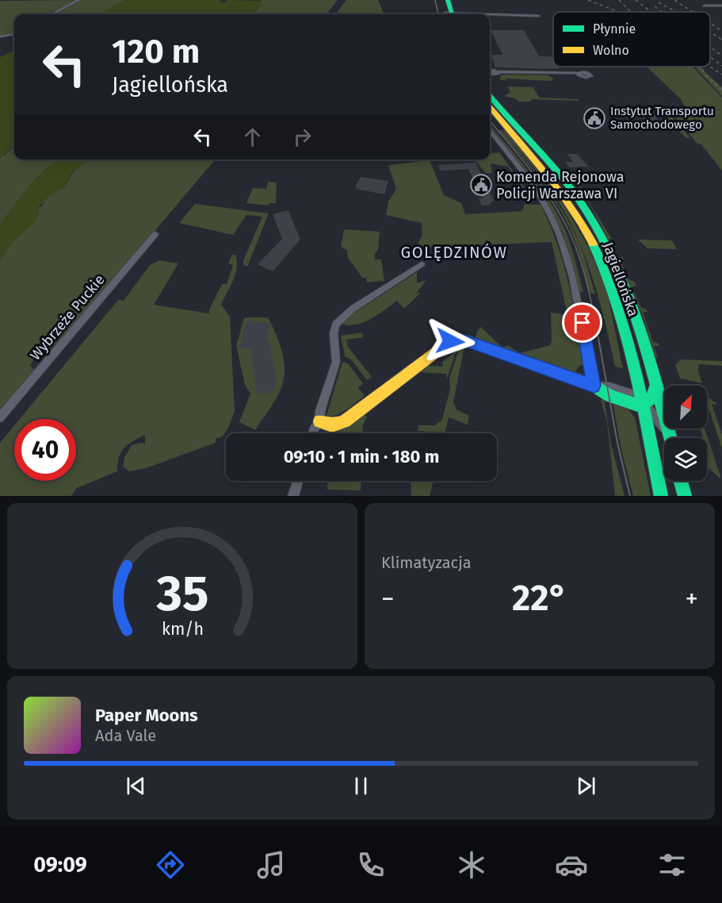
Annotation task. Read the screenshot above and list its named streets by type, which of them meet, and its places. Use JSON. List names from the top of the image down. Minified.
{"streets":{"main road":["Jagiellońska"],"street":["Wybrzeże Puckie"]},"districts":["GOLĘDZINÓW"],"places":{"public building":["Instytut Transportu Samochodowego","Komenda Rejonowa Policji Warszawa VI"]},"legend":["Płynnie","Wolno"],"north":"top right","page":{"turn":["120 m","Jagiellońska"],"limit":"40","trip":"09:10 · 1 min · 180 m","tile":"Klimatyzacja","heat":["−","22°","+"],"song":["Paper Moons","Ada Vale"],"tabs":"09:09","gauge":["35","km/h"]}}
